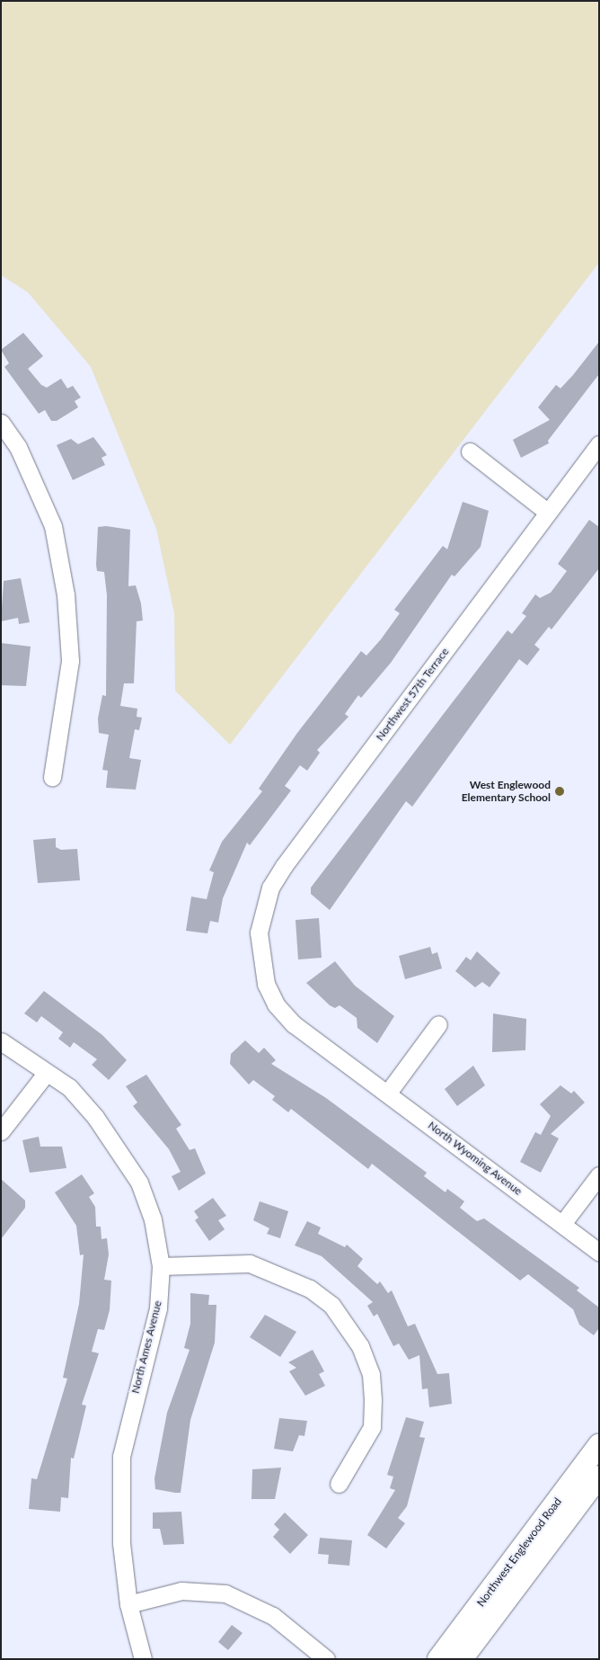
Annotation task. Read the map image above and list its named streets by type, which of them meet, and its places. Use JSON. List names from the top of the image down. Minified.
{"streets":{"main road":["Northwest Englewood Road"],"street":["Northwest 57th Terrace","North Wyoming Avenue","North Ames Avenue"]},"crossings":[["Northwest 57th Terrace","North Wyoming Avenue"]],"places":["West Englewood Elementary School"]}
